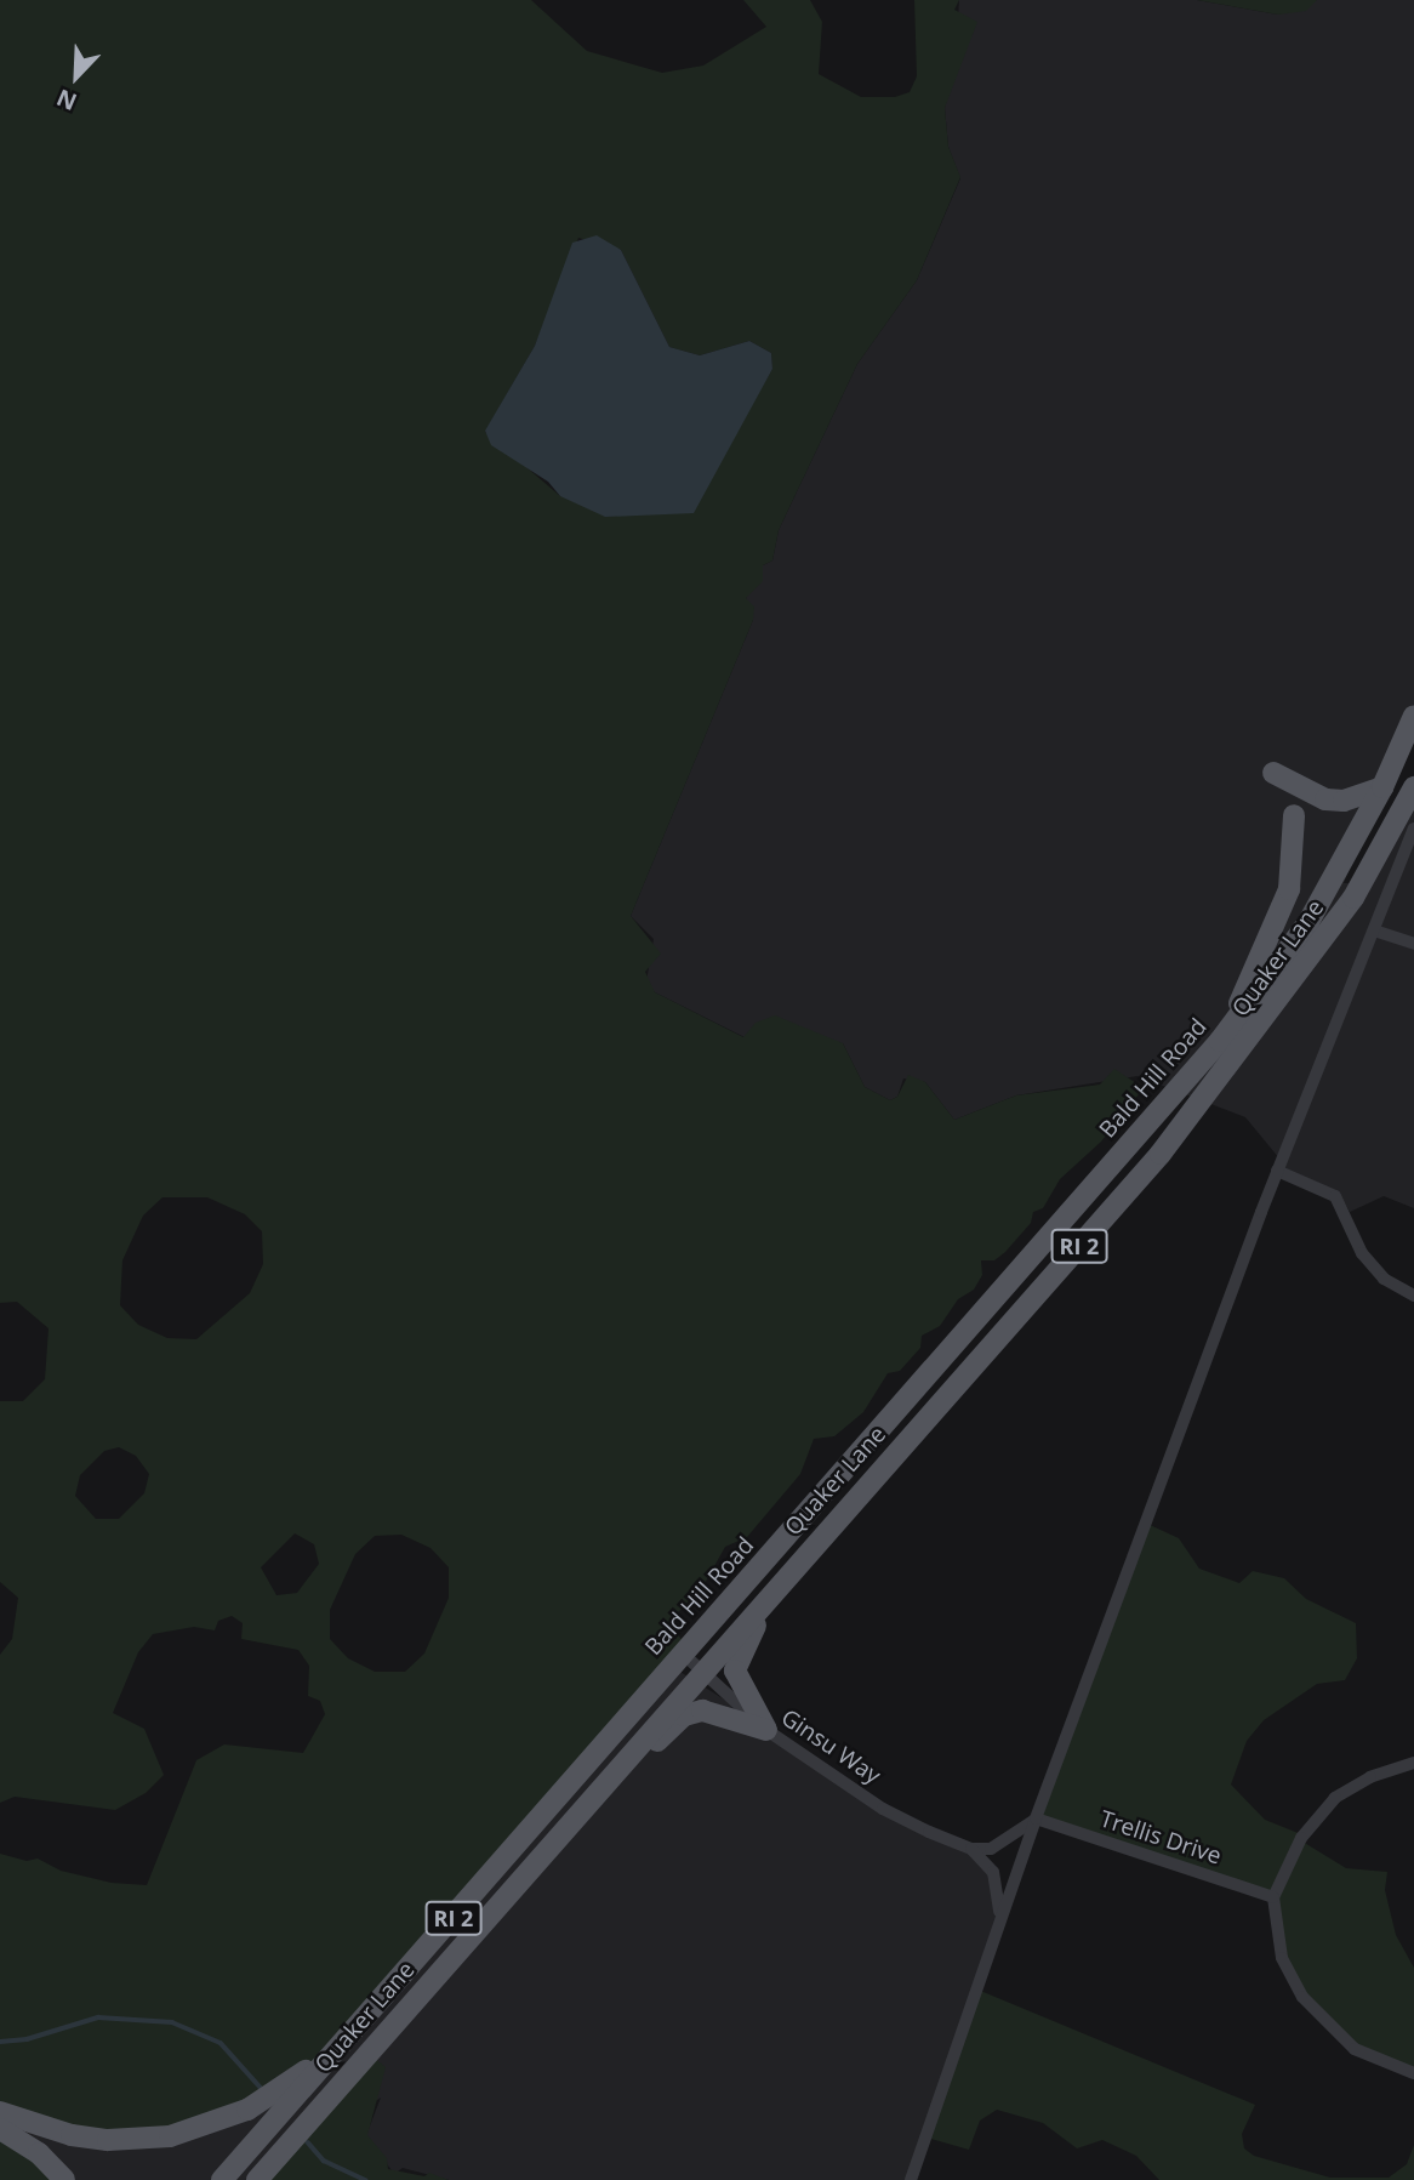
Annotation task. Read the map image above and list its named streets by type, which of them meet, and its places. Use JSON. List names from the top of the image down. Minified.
{"streets":{"main road":["Quaker Lane","Bald Hill Road","RI 2"],"street":["Ginsu Way","Trellis Drive"]},"crossings":[["Quaker Lane","Bald Hill Road"],["Quaker Lane","Ginsu Way"],["Bald Hill Road","Ginsu Way"]],"north":"bottom left"}
